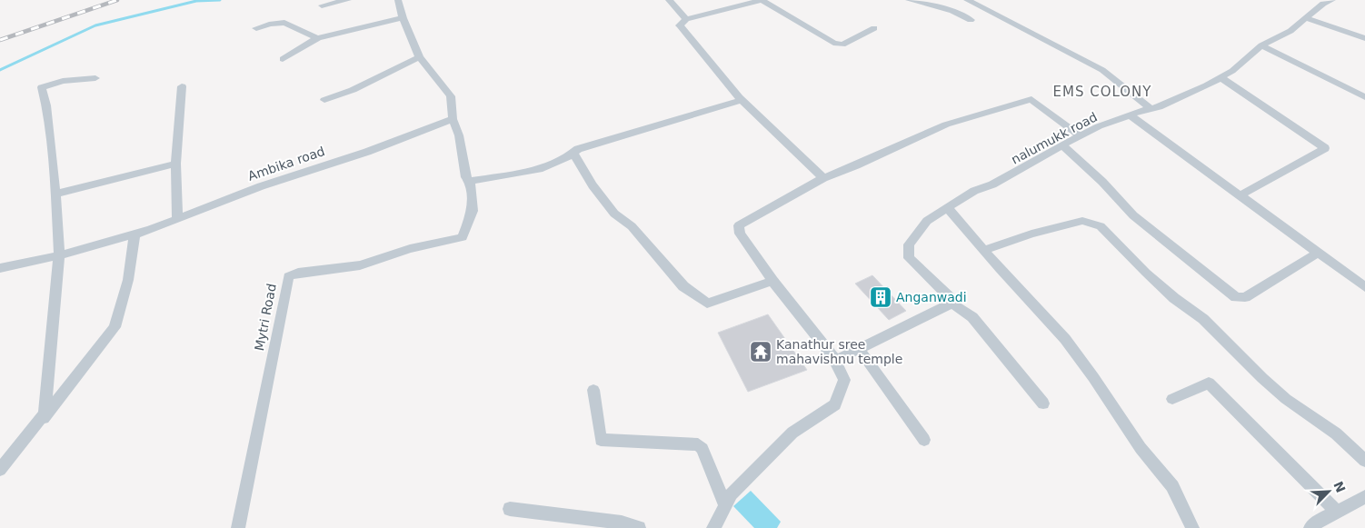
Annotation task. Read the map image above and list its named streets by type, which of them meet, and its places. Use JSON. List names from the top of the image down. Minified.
{"streets":{"street":["nalumukk road","Ambika road","Mytri Road"]},"crossings":[["Ambika road","Mytri Road"]],"districts":["EMS COLONY"],"places":{"building":["Anganwadi"],"temple":["Kanathur sree mahavishnu temple"]},"north":"top right"}
